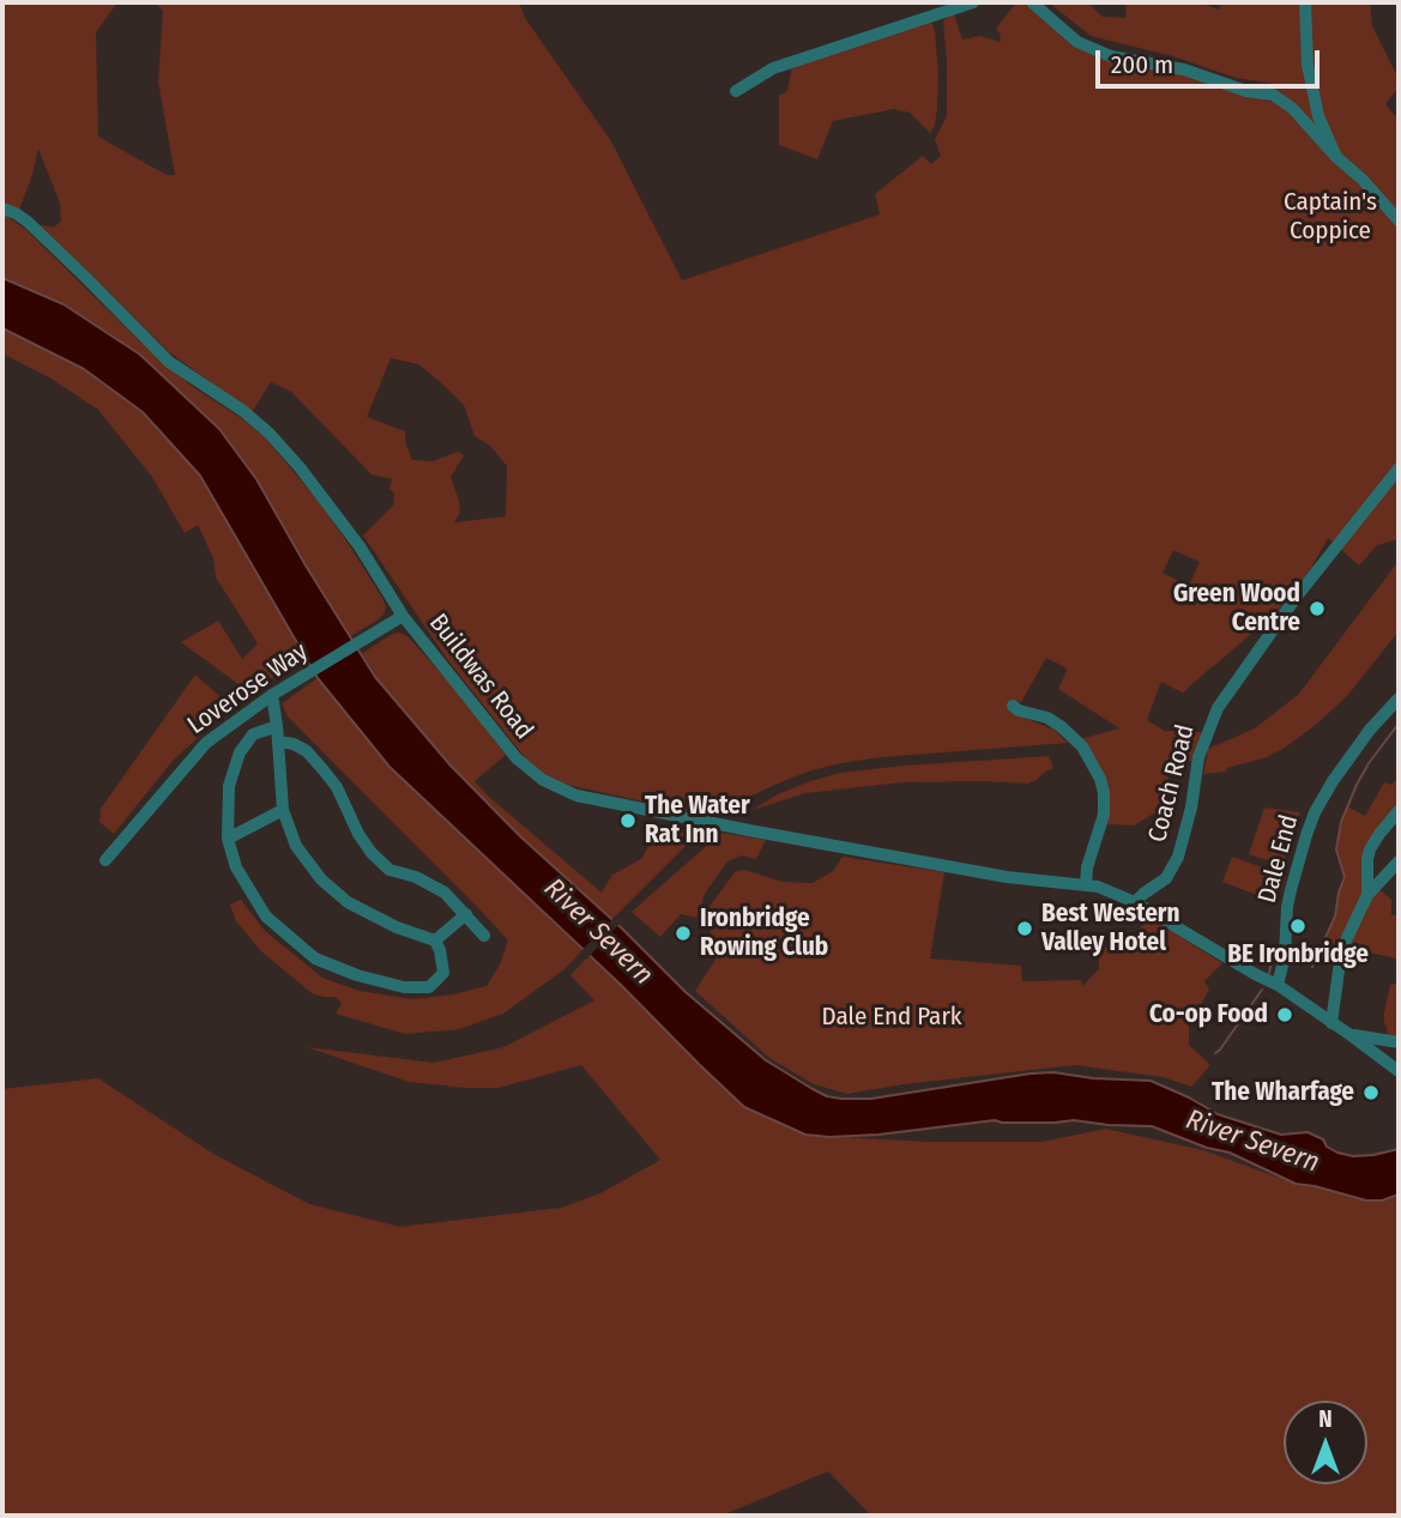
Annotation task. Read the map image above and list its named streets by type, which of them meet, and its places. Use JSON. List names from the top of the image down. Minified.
{"streets":{"street":["Buildwas Road","Loverose Way","Coach Road","Dale End"]},"crossings":[["Buildwas Road","Loverose Way"]],"water":["River Severn"],"parks":["Captain's Coppice","Dale End Park"],"places":["Green Wood Centre","The Water Rat Inn","BE Ironbridge","Best Western Valley Hotel","Ironbridge Rowing Club","Co-op Food","The Wharfage"],"scale_bar":"200 m","north":"top"}
